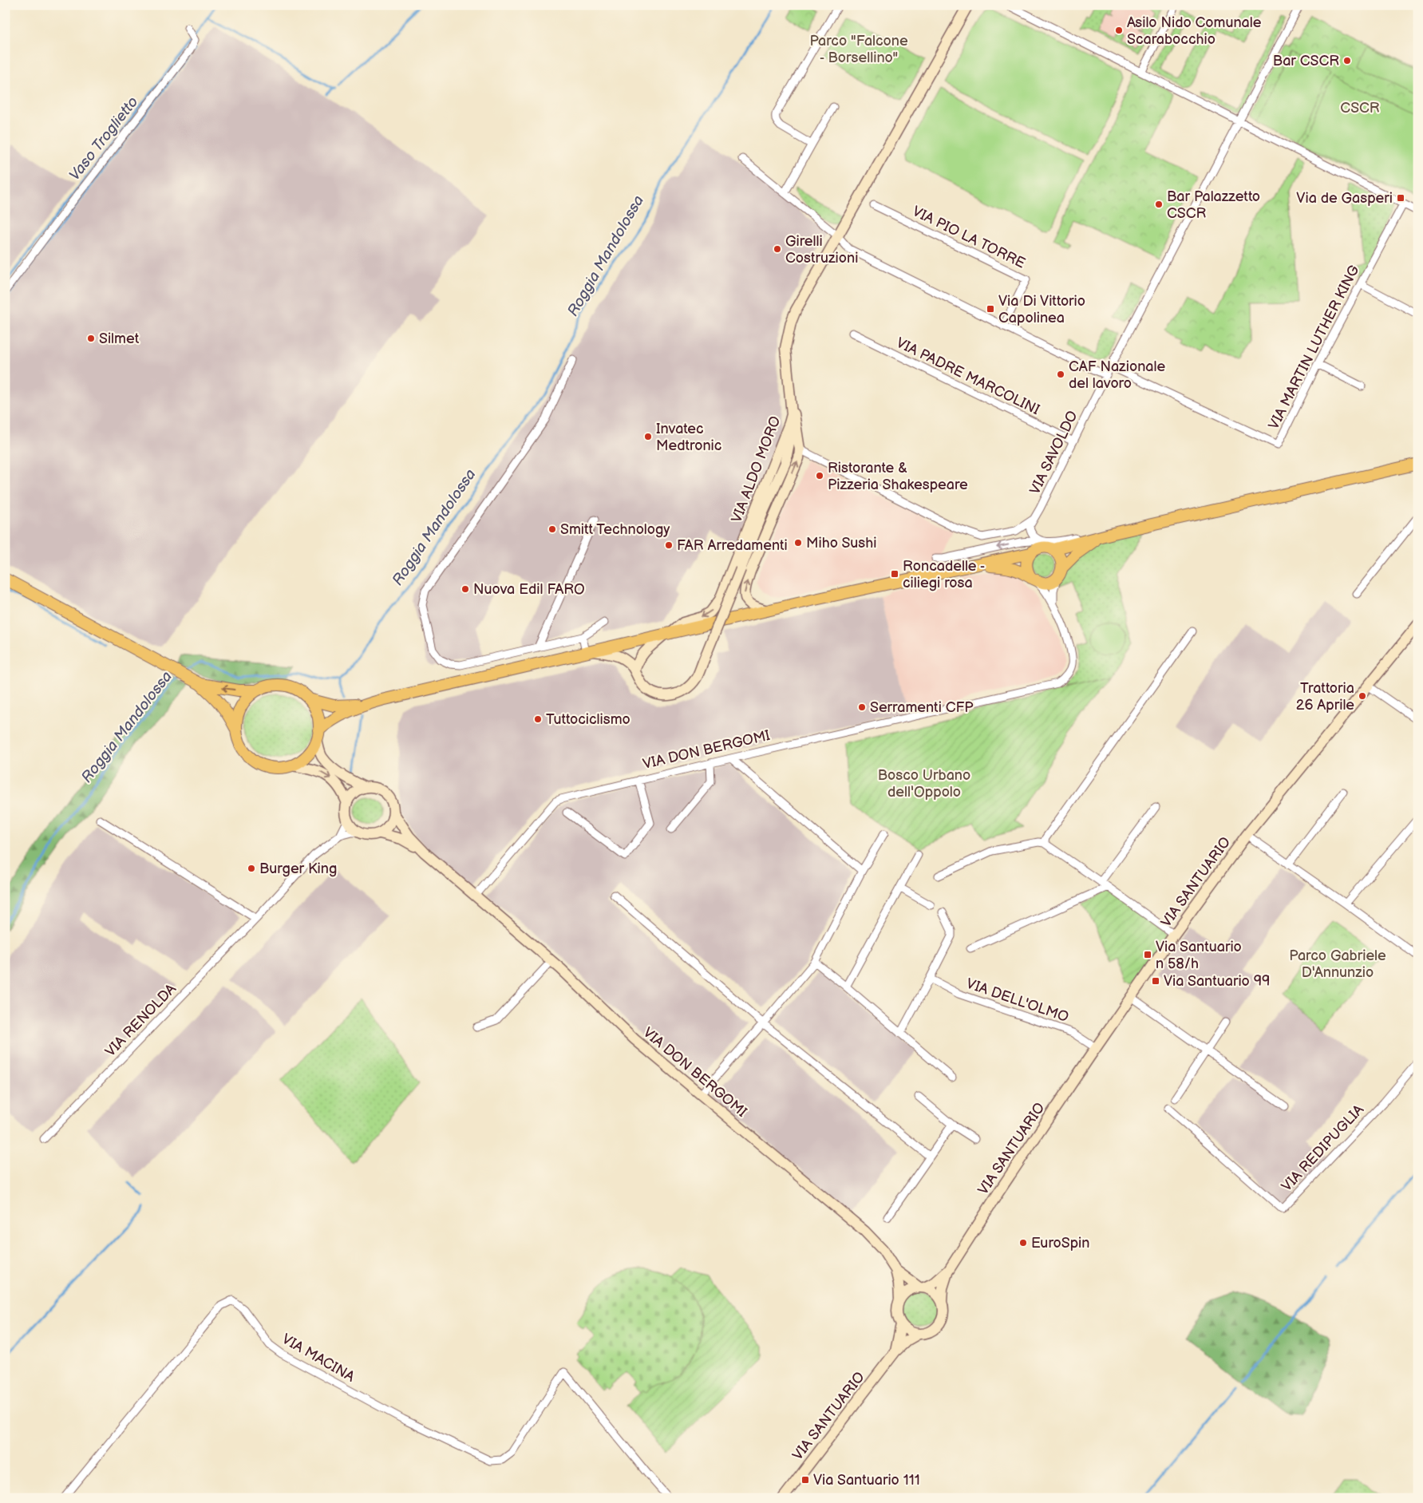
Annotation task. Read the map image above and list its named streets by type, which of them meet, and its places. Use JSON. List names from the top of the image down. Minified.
{"streets":{"street":["VIA PIO LA TORRE","VIA MARTIN LUTHER KING","VIA PADRE MARCOLINI","VIA SAVOLDO","VIA ALDO MORO","VIA DON BERGOMI","VIA SANTUARIO","VIA DELL'OLMO","VIA RENOLDA","VIA REDIPUGLIA","VIA MACINA"]},"crossings":[["VIA MARTIN LUTHER KING","VIA SAVOLDO"],["VIA PADRE MARCOLINI","VIA SAVOLDO"],["VIA DON BERGOMI","VIA SANTUARIO"],["VIA DON BERGOMI","VIA RENOLDA"],["VIA SANTUARIO","VIA DELL'OLMO"]],"water":["Vaso Troglietto","Roggia Mandolossa"],"parks":["Parco \"Falcone - Borsellino\"","CSCR","Bosco Urbano dell'Oppolo","Parco Gabriele D'Annunzio"],"places":{"other":["Asilo Nido Comunale Scarabocchio","Bar CSCR","Bar Palazzetto CSCR","Girelli Costruzioni","Silmet","CAF Nazionale del lavoro","Invatec Medtronic","Ristorante & Pizzeria Shakespeare","Smitt Technology","Miho Sushi","FAR Arredamenti","Nuova Edil FARO","Trattoria 26 Aprile","Serramenti CFP","Tuttociclismo","Burger King","EuroSpin"],"transit":["Via de Gasperi","Via Di Vittorio Capolinea","Roncadelle - ciliegi rosa","Via Santuario n 58/h","Via Santuario 99","Via Santuario 111"]}}
